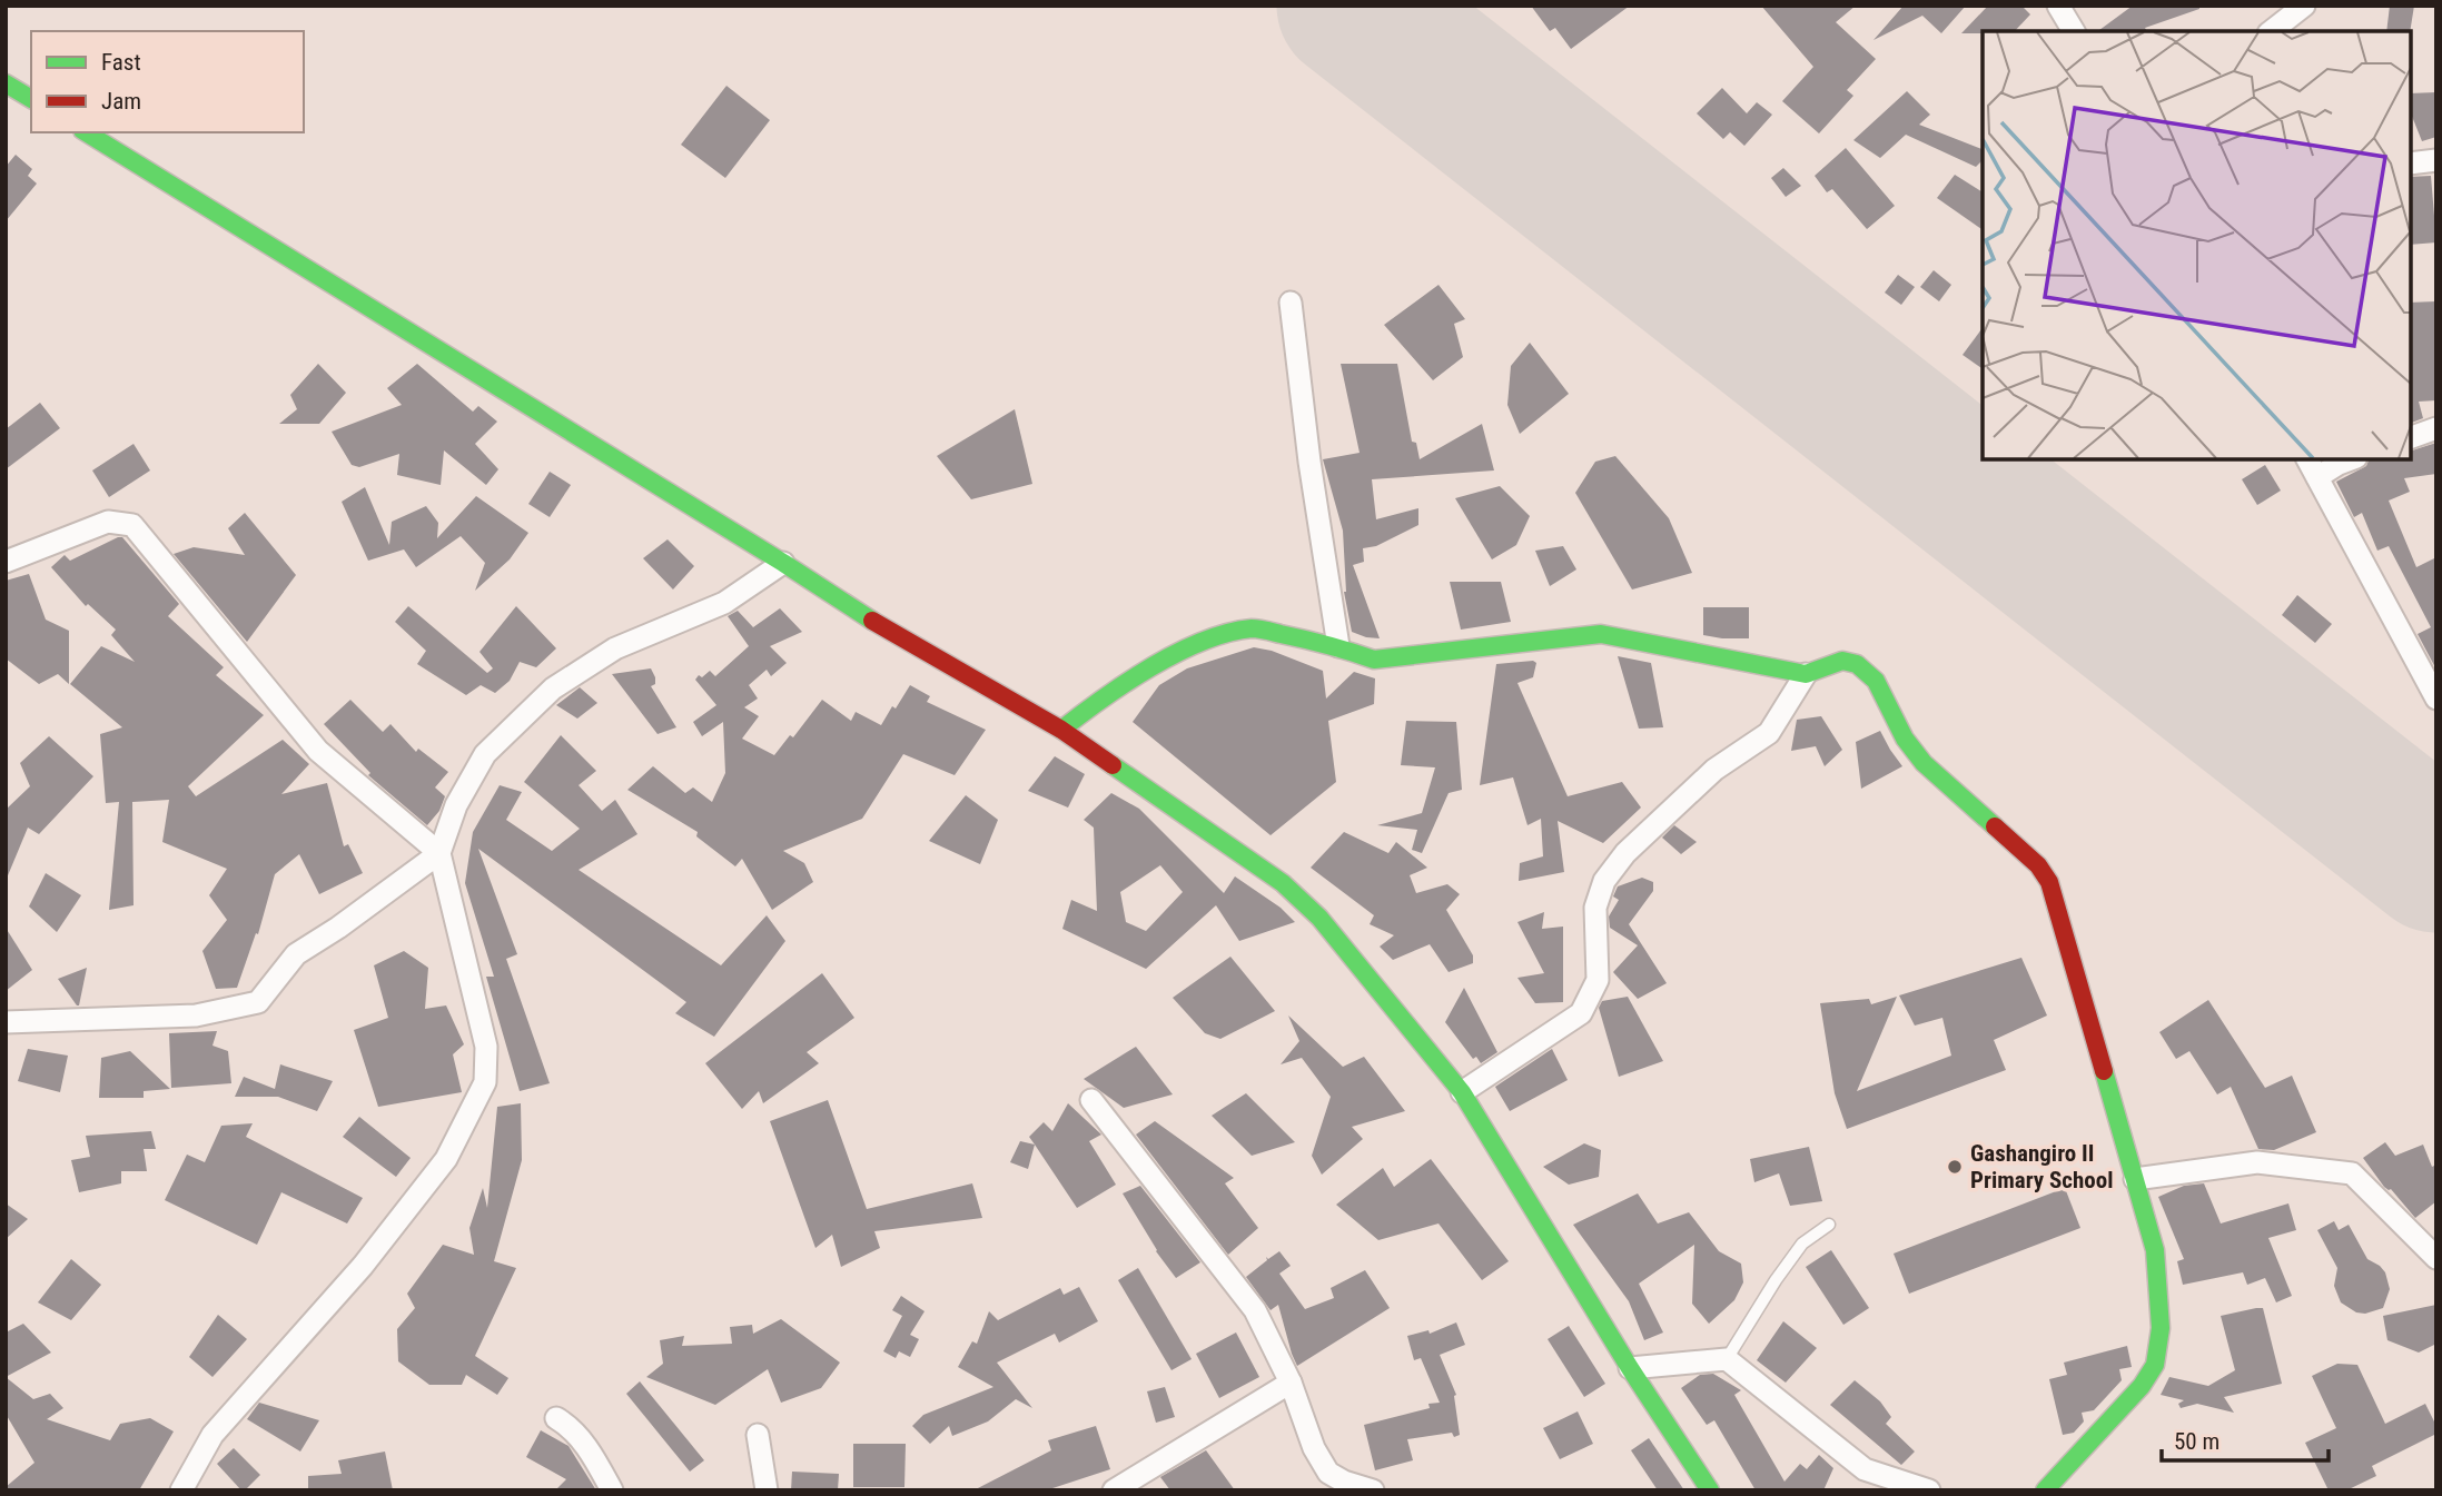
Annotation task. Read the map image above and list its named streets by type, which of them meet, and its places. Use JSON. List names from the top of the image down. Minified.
{"places":["Gashangiro II Primary School"],"legend":["Fast","Jam"],"scale_bar":"50 m"}
